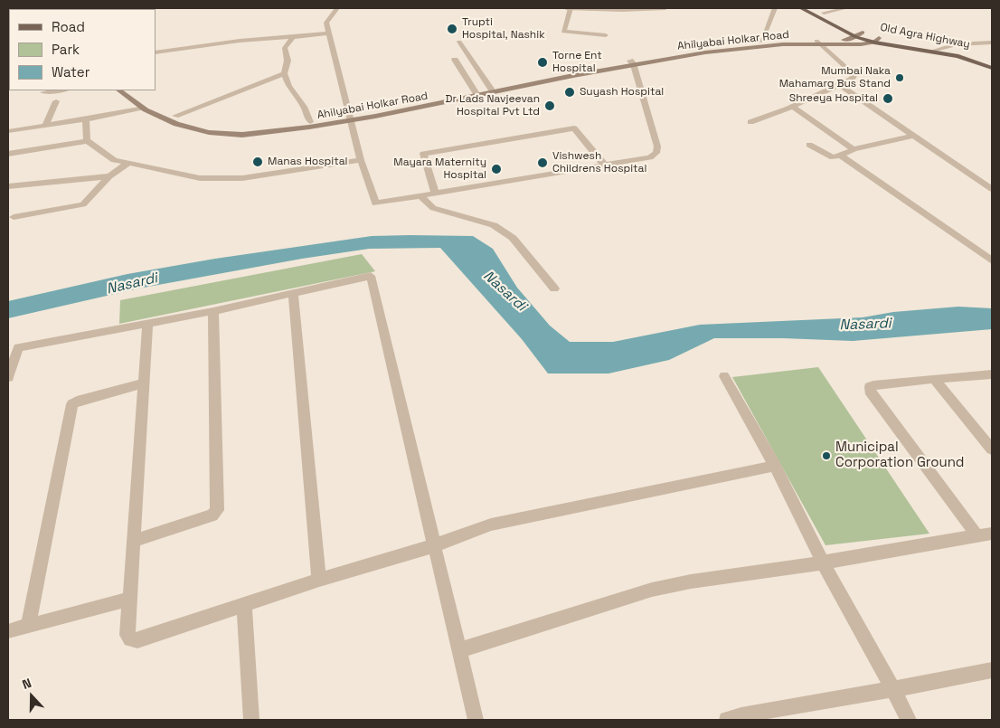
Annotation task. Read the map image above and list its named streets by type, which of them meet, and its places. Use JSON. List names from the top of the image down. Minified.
{"streets":{"main road":["Old Agra Highway","Ahilyabai Holkar Road"]},"crossings":[["Old Agra Highway","Ahilyabai Holkar Road"]],"water":["Nasardi"],"places":["Trupti Hospital, Nashik","Torne Ent Hospital","Mumbai Naka Mahamarg Bus Stand","Suyash Hospital","Shreeya Hospital","Dr Lads Navjeevan Hospital Pvt Ltd","Manas Hospital","Vishwesh Childrens Hospital","Mayara Maternity Hospital","Municipal Corporation Ground"],"legend":["Road","Park","Water"],"north":"top"}
